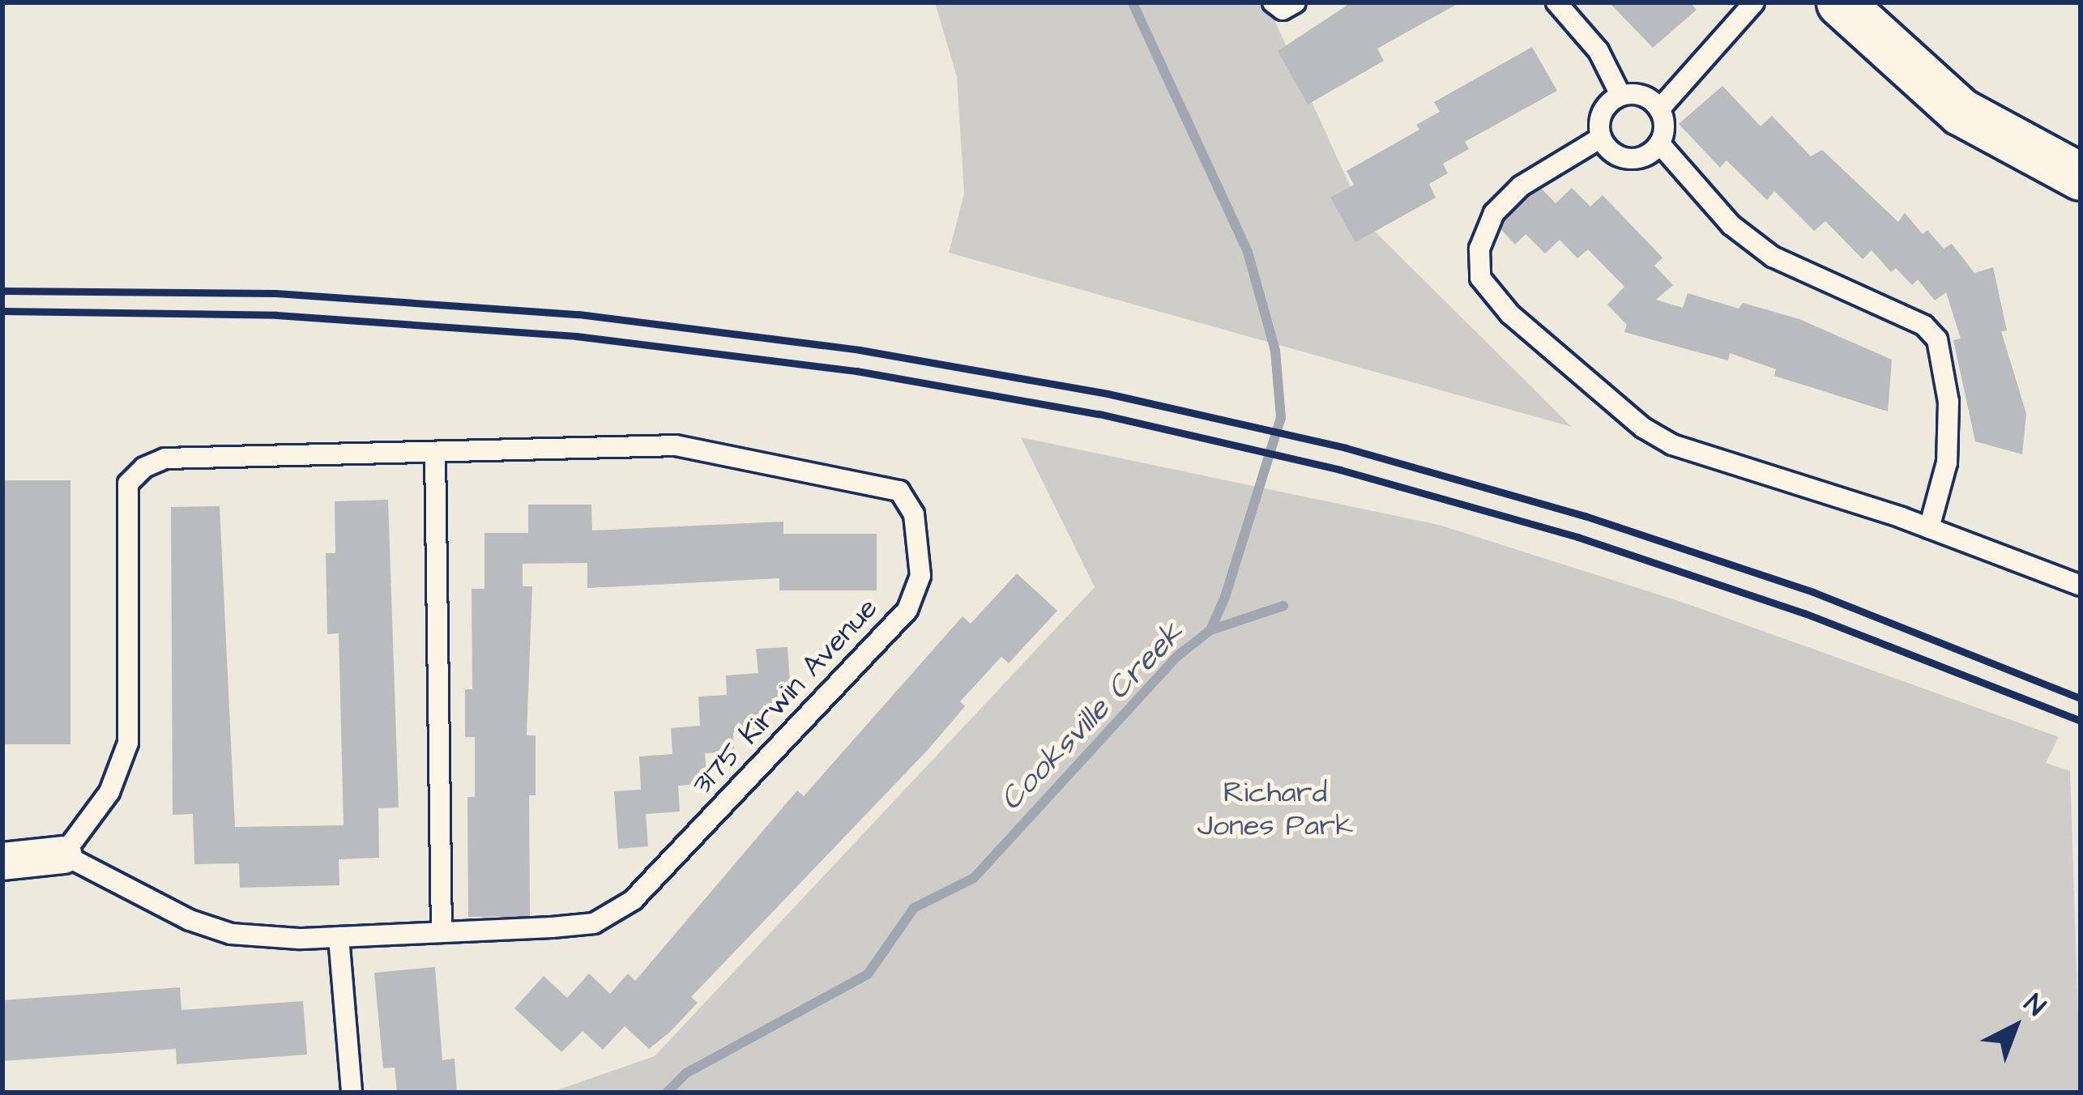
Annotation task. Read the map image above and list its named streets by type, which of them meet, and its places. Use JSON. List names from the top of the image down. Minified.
{"streets":{"lane":["3175 Kirwin Avenue"]},"water":["Cooksville Creek"],"parks":["Richard Jones Park"],"north":"top right"}
